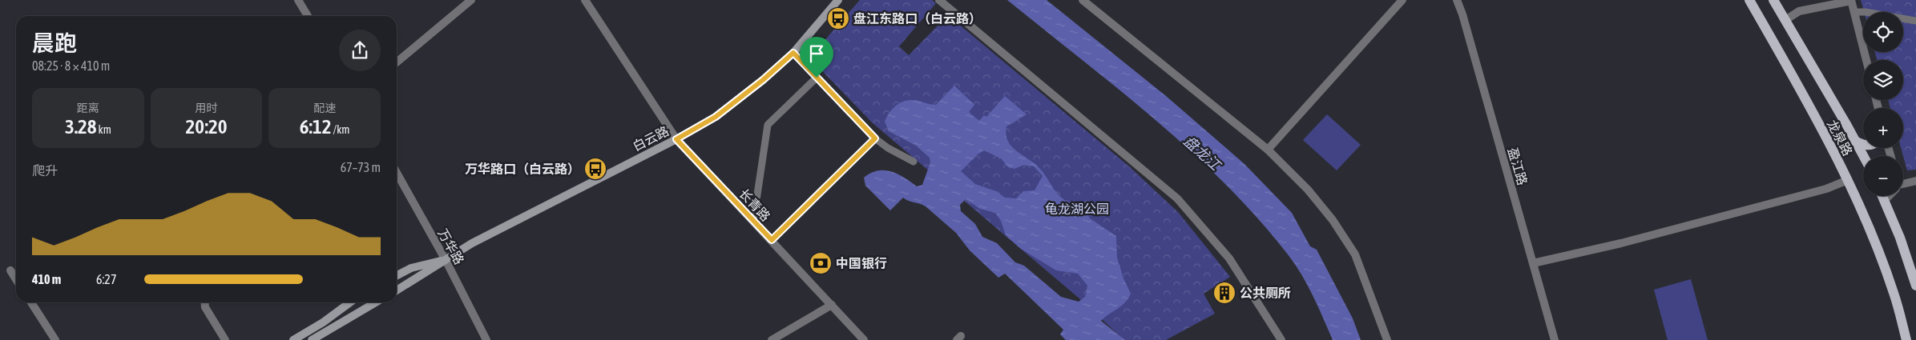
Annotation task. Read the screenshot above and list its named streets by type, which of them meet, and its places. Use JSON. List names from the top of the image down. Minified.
{"streets":{"main road":["龙泉路","白云路"],"street":["盈江路","长青路","万华路"]},"crossings":[["白云路","长青路"],["白云路","万华路"]],"water":["盘龙江"],"parks":["龟龙湖公园"],"places":{"bus stop":["盘江东路口（白云路）","万华路口（白云路）"],"bank":["中国银行"],"building":["公共厕所"]},"page":{"map_buttons":["+","−"],"heading":["晨跑","08:25 · 8 × 410 m"],"stats":[["距离","3.28 km"],["用时","20:20"],["配速","6:12 /km"]],"chart":["爬升","67–73 m"],"list":[{"name":"410 m","note":"6:27"}]}}
